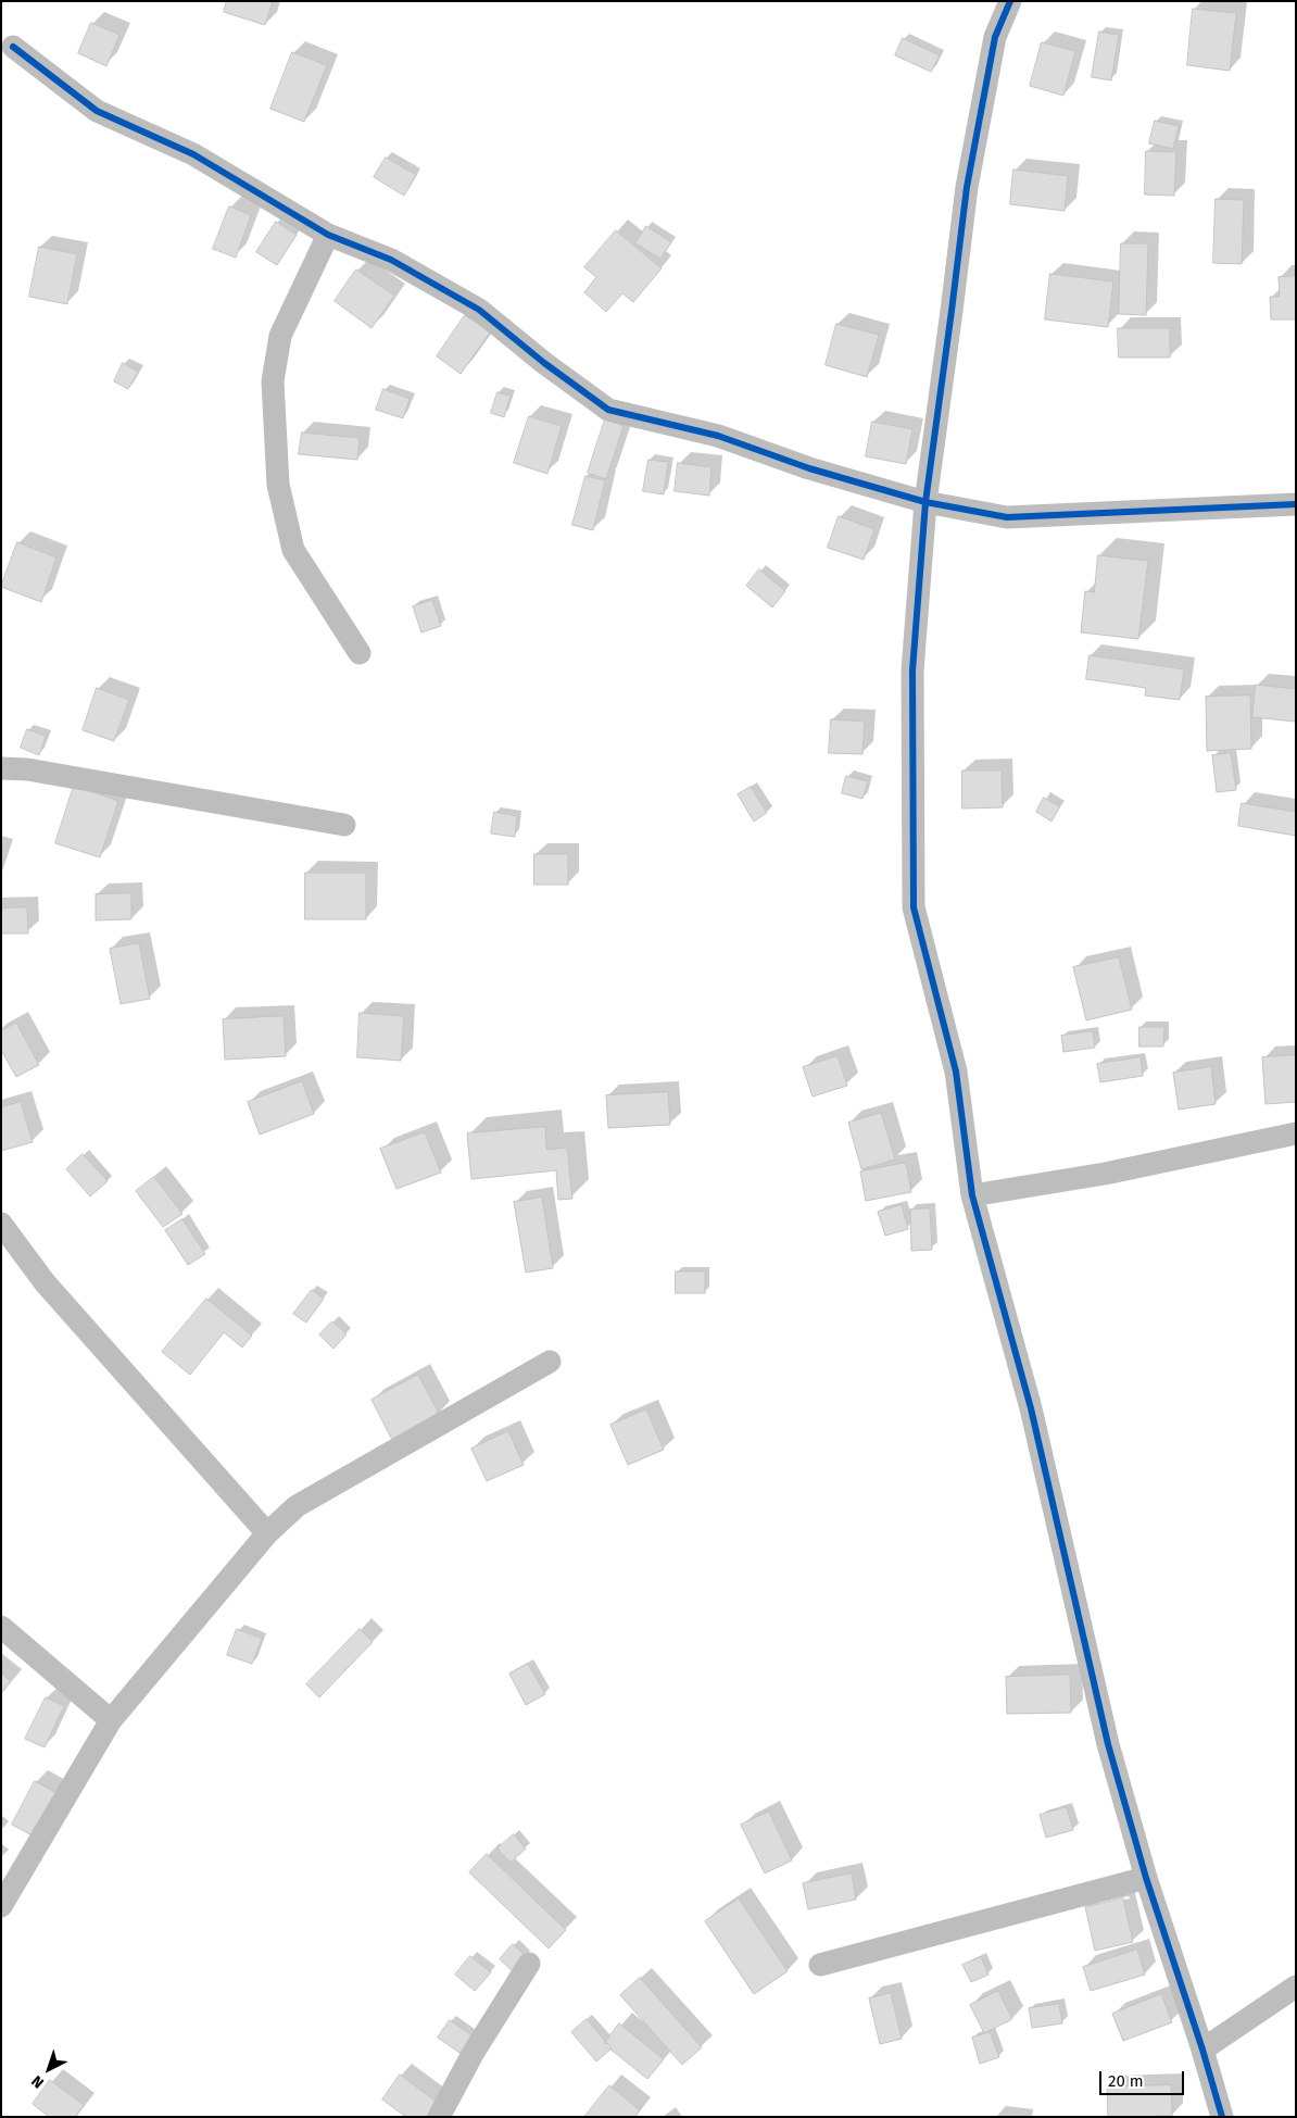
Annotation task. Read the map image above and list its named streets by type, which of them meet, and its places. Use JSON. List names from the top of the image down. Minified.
{"scale_bar":"20 m","north":"bottom left"}
